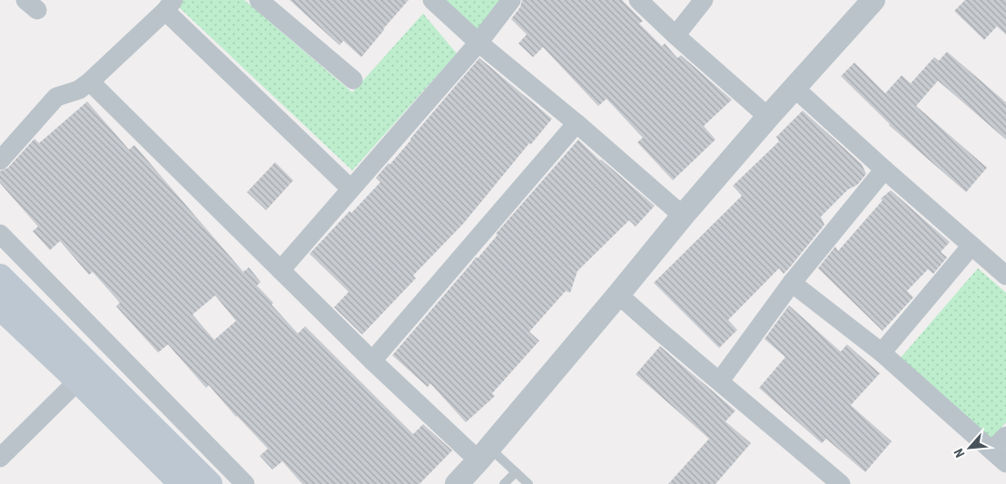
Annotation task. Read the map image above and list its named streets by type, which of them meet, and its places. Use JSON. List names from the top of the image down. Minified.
{"north":"bottom left"}
